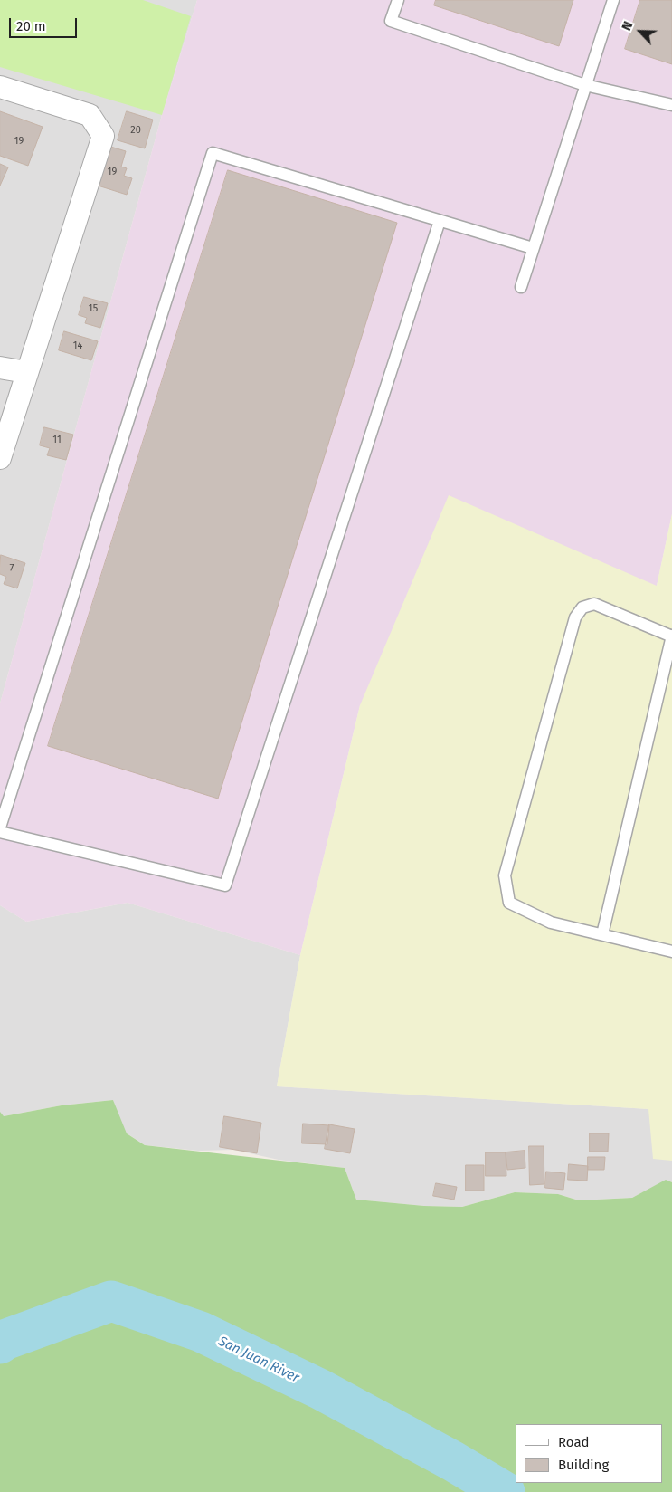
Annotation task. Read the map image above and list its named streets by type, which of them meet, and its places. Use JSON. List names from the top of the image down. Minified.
{"water":["San Juan River"],"house_numbers":["20","19","19","15","14","11","7"],"legend":["Road","Building"],"scale_bar":"20 m","north":"top left"}
